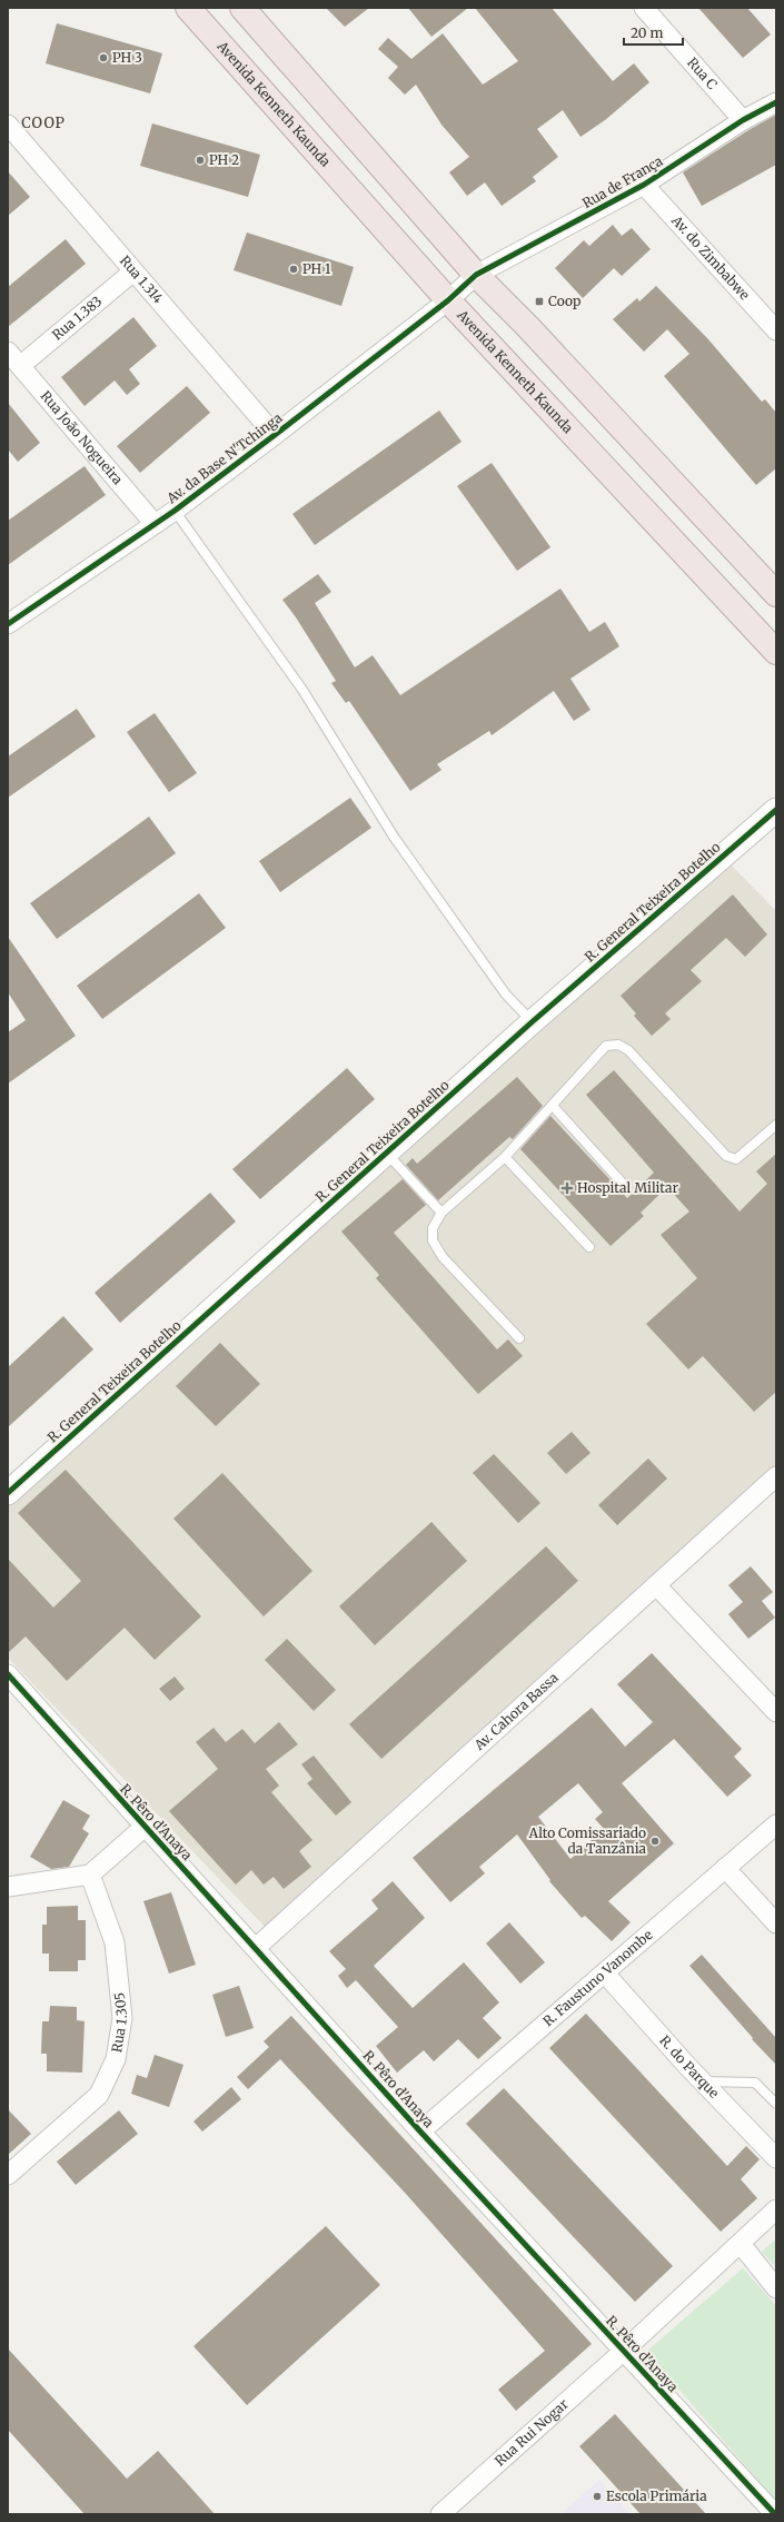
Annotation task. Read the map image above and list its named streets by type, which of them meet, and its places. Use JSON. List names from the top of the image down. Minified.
{"streets":{"main road":["Avenida Kenneth Kaunda"],"street":["Rua C","Rua de França","Av. do Zimbabwe","Rua 1.314","Rua 1.383","Rua João Nogueira","Av. da Base N'Tchinga","R. General Teixeira Botelho","Av. Cahora Bassa","R. Pêro d'Anaya","R. Faustuno Vanombe","Rua 1.305","R. do Parque","Rua Rui Nogar"]},"crossings":[["Rua C","Rua de França"],["Avenida Kenneth Kaunda","Rua de França"],["Avenida Kenneth Kaunda","Av. da Base N'Tchinga"],["Rua de França","Av. do Zimbabwe"],["Rua de França","Av. da Base N'Tchinga"],["Rua 1.314","Rua 1.383"],["Rua 1.314","Av. da Base N'Tchinga"],["Rua 1.383","Rua João Nogueira"],["Rua João Nogueira","Av. da Base N'Tchinga"],["Av. Cahora Bassa","R. Pêro d'Anaya"],["R. Pêro d'Anaya","R. Faustuno Vanombe"],["R. Pêro d'Anaya","Rua Rui Nogar"],["R. Faustuno Vanombe","R. do Parque"]],"districts":["COOP"],"places":{"other":["PH 3","PH 2","PH 1","Alto Comissariado da Tanzânia","Escola Primária"],"transit":["Coop"],"health":["Hospital Militar"]},"scale_bar":"20 m"}
